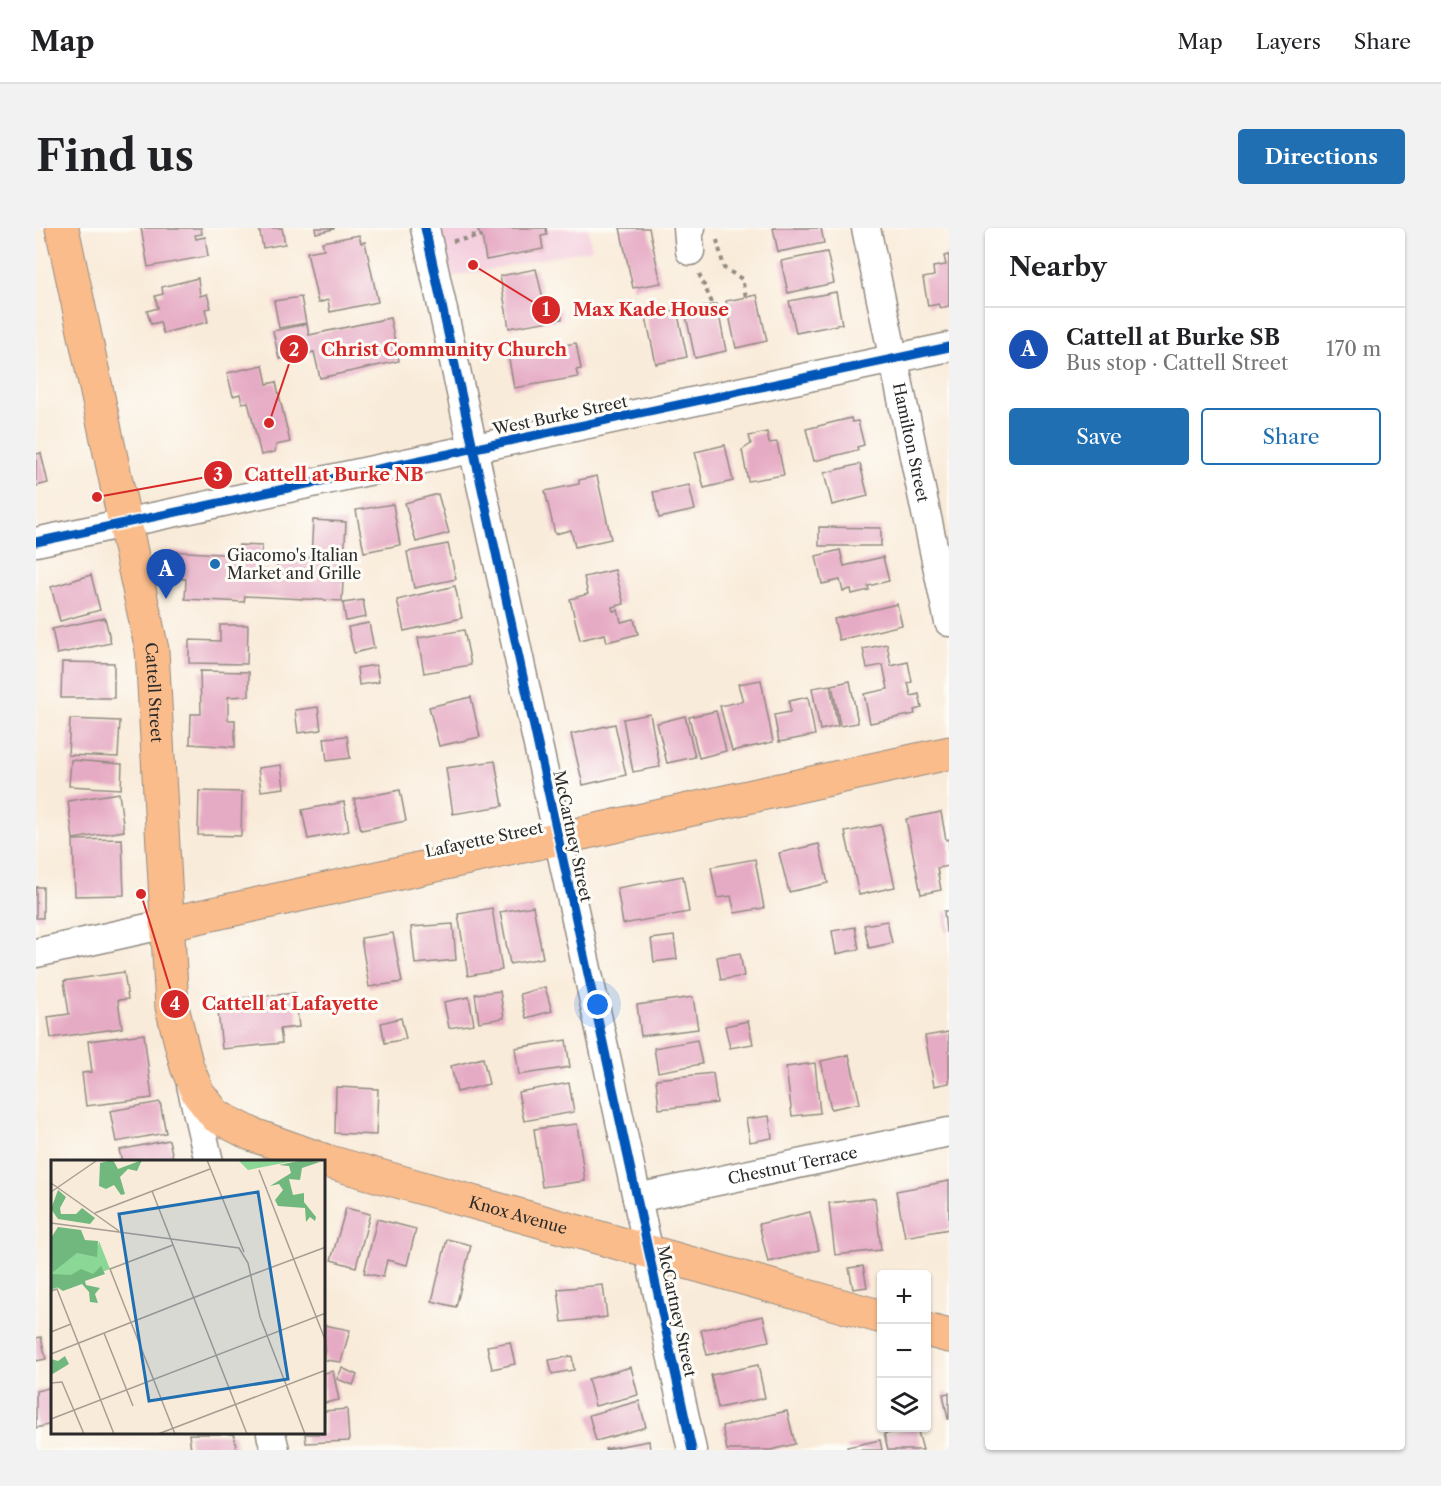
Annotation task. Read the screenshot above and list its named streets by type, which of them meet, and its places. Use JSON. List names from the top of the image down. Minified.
{"streets":{"main road":["Cattell Street","Lafayette Street","Knox Avenue"],"street":["West Burke Street","Hamilton Street","McCartney Street","Chestnut Terrace"]},"crossings":[["West Burke Street","Hamilton Street"],["West Burke Street","Cattell Street"],["West Burke Street","McCartney Street"],["Cattell Street","Lafayette Street"],["Cattell Street","Knox Avenue"],["McCartney Street","Lafayette Street"],["McCartney Street","Chestnut Terrace"],["McCartney Street","Knox Avenue"]],"places":["Max Kade House","Christ Community Church","Cattell at Burke NB","Giacomo's Italian Market and Grille","Cattell at Lafayette"],"page":{"header":"Map","nav":["Map","Layers","Share"],"buttons":["Directions",["Save","Share"]],"title":"Find us","heading":"Nearby","list":[{"mark":"A","name":"Cattell at Burke SB","note":"Bus stop · Cattell Street","value":"170 m"}],"pins":"A","map_buttons":["+","−"]}}
